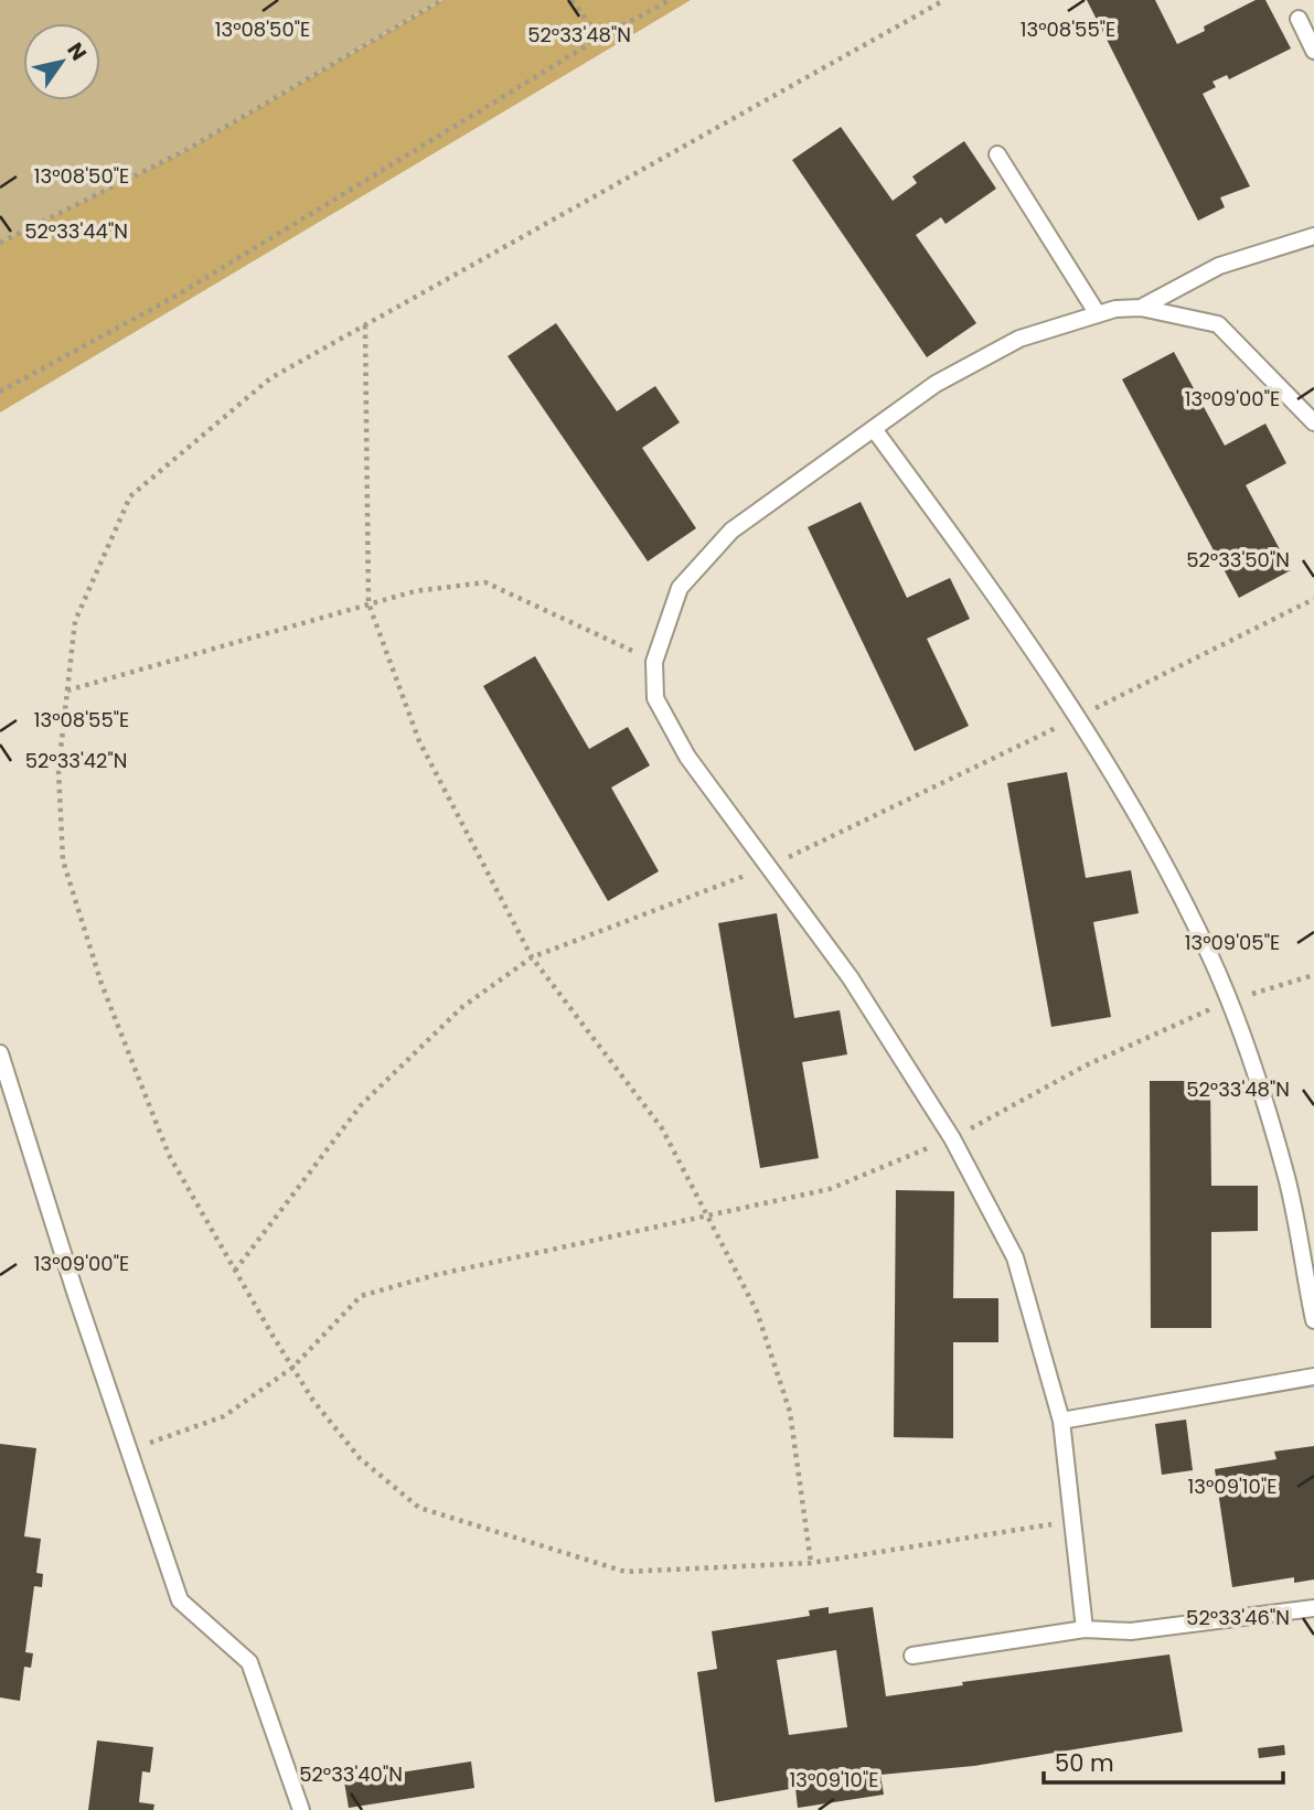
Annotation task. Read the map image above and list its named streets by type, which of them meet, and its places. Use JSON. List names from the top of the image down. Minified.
{"scale_bar":"50 m","north":"top right","coordinates":["13°08'50\"E","13°08'55\"E","52°33'48\"N","52°33'44\"N","13°09'00\"E","52°33'50\"N","52°33'42\"N","13°09'05\"E","13°09'10\"E","52°33'46\"N","52°33'40\"N"]}
